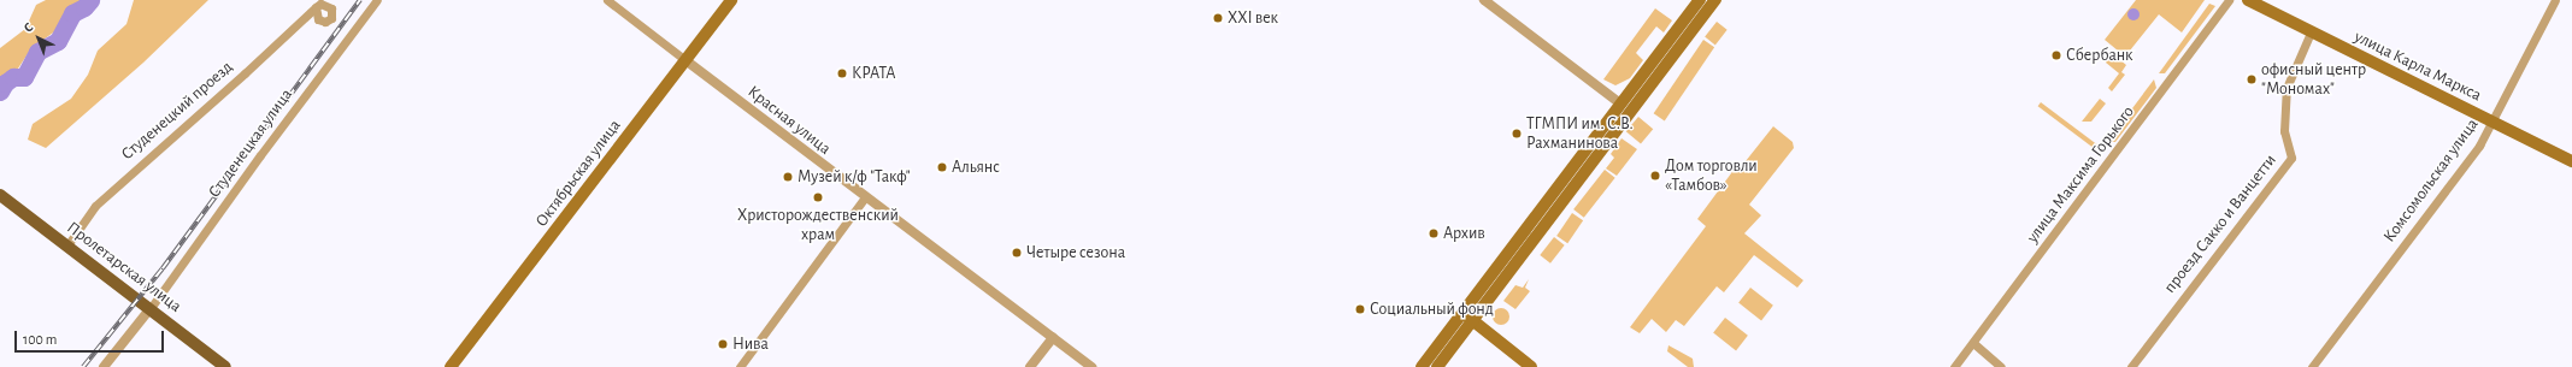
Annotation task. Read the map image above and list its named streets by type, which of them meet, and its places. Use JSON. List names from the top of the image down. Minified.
{"streets":{"main road":["улица Карла Маркса","Октябрьская улица","Пролетарская улица"],"street":["Студенецкий проезд","Красная улица","Студенецкая улица","улица Максима Горького","Комсомольская улица","проезд Сакко и Ванцетти"]},"crossings":[["улица Карла Маркса","Комсомольская улица"],["улица Карла Маркса","проезд Сакко и Ванцетти"],["Студенецкий проезд","Пролетарская улица"],["Красная улица","Октябрьская улица"],["Студенецкая улица","Пролетарская улица"]],"places":["XXI век","Сбербанк","КРАТА","офисный центр \"Мономах\"","ТГМПИ им. С.В. Рахманинова","Альянс","Дом торговли «Тамбов»","Музей к/ф \"Такф\"","Христорождественский храм","Архив","Четыре сезона","Социальный фонд","Нива"],"scale_bar":"100 m","north":"top left"}
